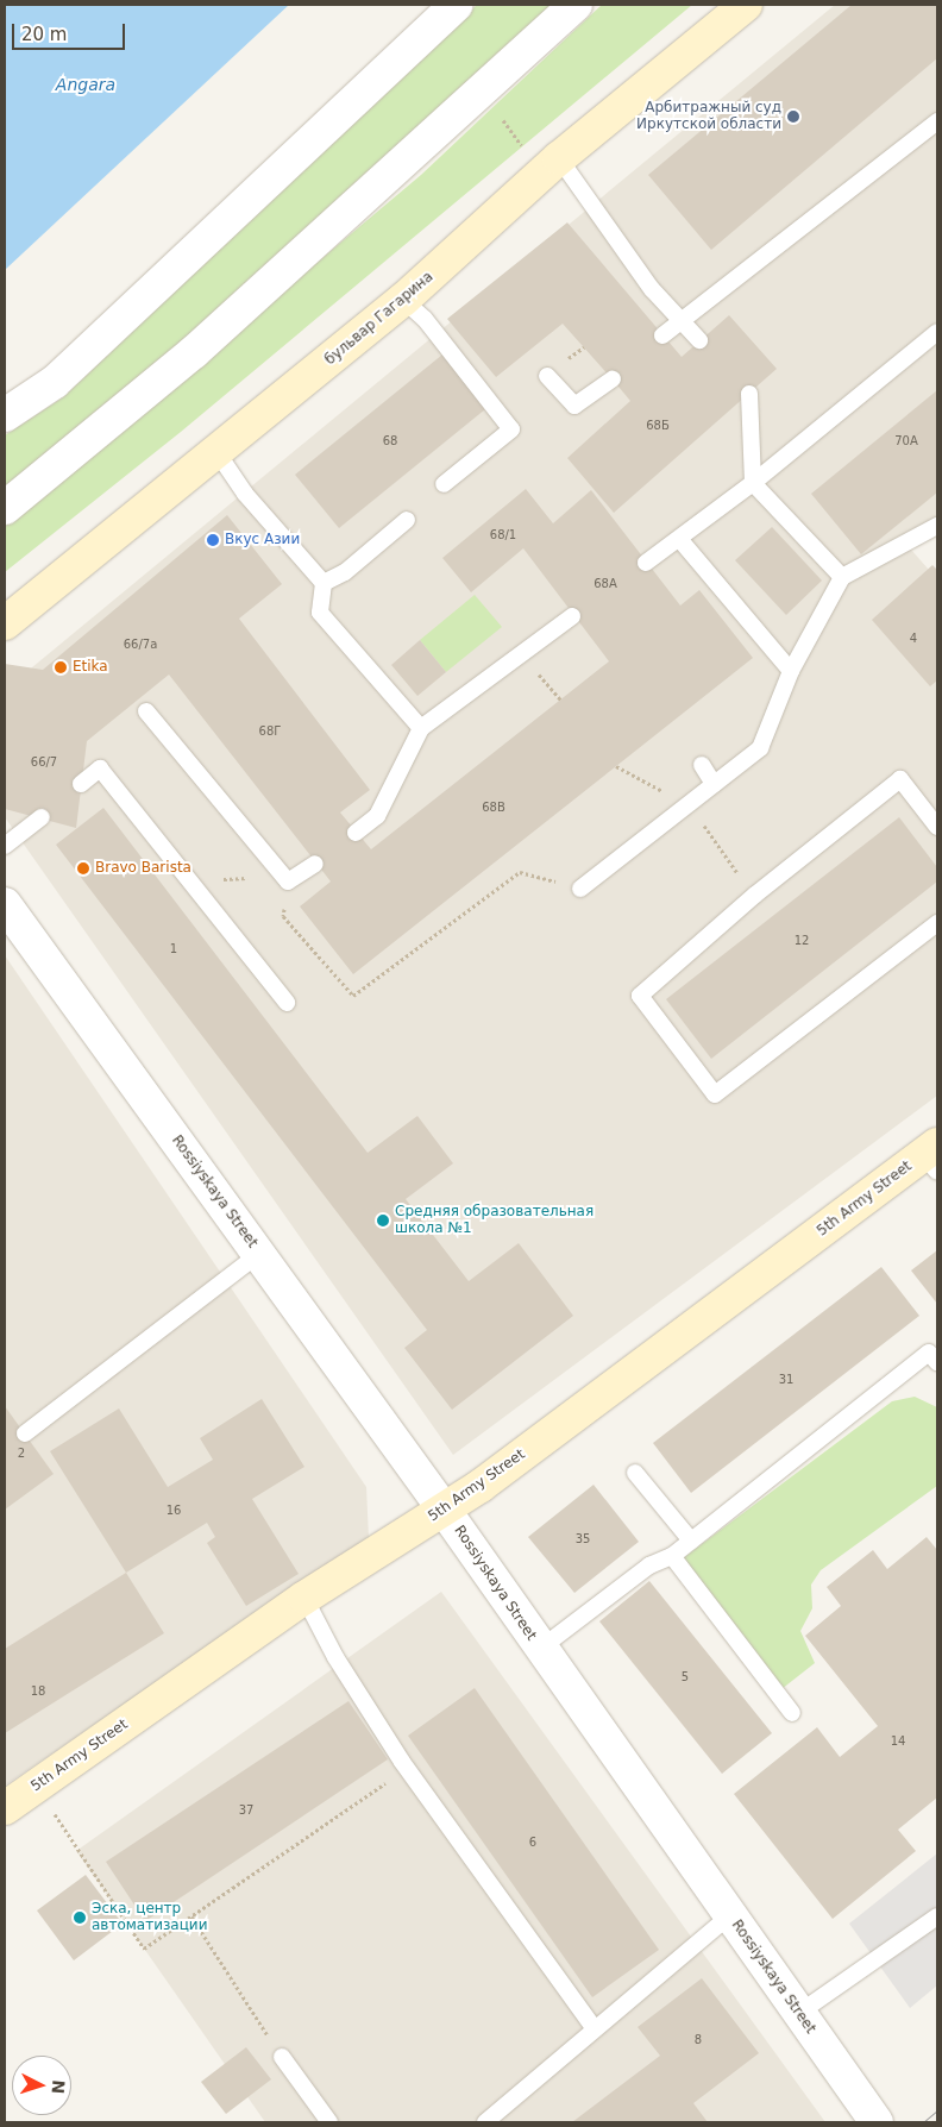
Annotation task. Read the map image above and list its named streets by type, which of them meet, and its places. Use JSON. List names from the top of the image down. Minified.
{"streets":{"street":["бульвар Гагарина","Rossiyskaya Street","5th Army Street"]},"crossings":[["Rossiyskaya Street","5th Army Street"]],"water":["Angara"],"places":["Арбитражный суд Иркутской области","Вкус Азии","Etika","Bravo Barista","Средняя образовательная школа №1","Эска, центр автоматизации"],"house_numbers":["68Б","68","70А","68/1","68А","4","66/7а","68Г","66/7","68В","12","1","31","2","16","35","5","18","14","37","6","8"],"scale_bar":"20 m","north":"right"}
